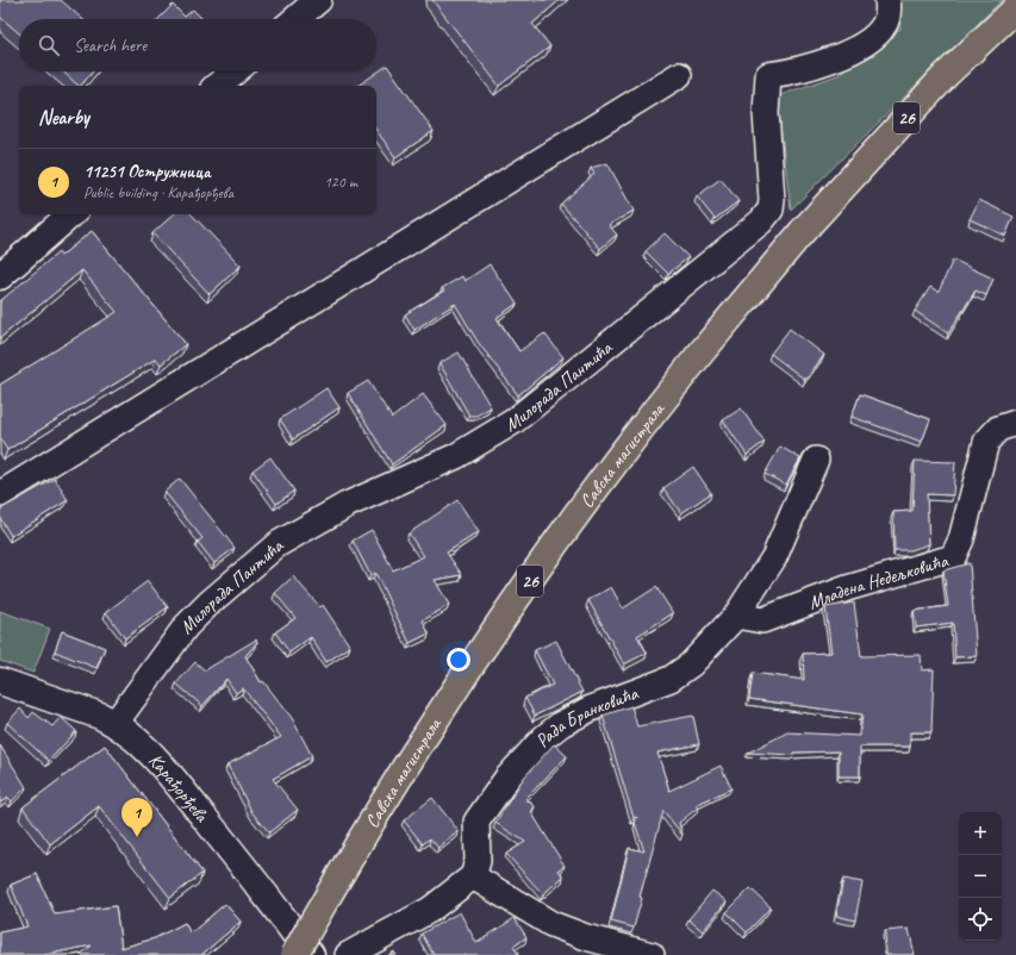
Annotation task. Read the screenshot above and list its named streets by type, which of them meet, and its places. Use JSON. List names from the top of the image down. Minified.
{"streets":{"main road":["26","Савска магистрала"],"street":["Милорада Пантића","Младена Недељковића","Рада Бранковића","Карађорђева"]},"crossings":[["Милорада Пантића","Карађорђева"],["Младена Недељковића","Рада Бранковића"]],"page":{"search":"Search here","heading":"Nearby","list":[{"mark":"1","name":"11251 Остружница","note":"Public building · Карађорђева","value":"120 m"}],"pins":"1","map_buttons":["+","−"]}}
